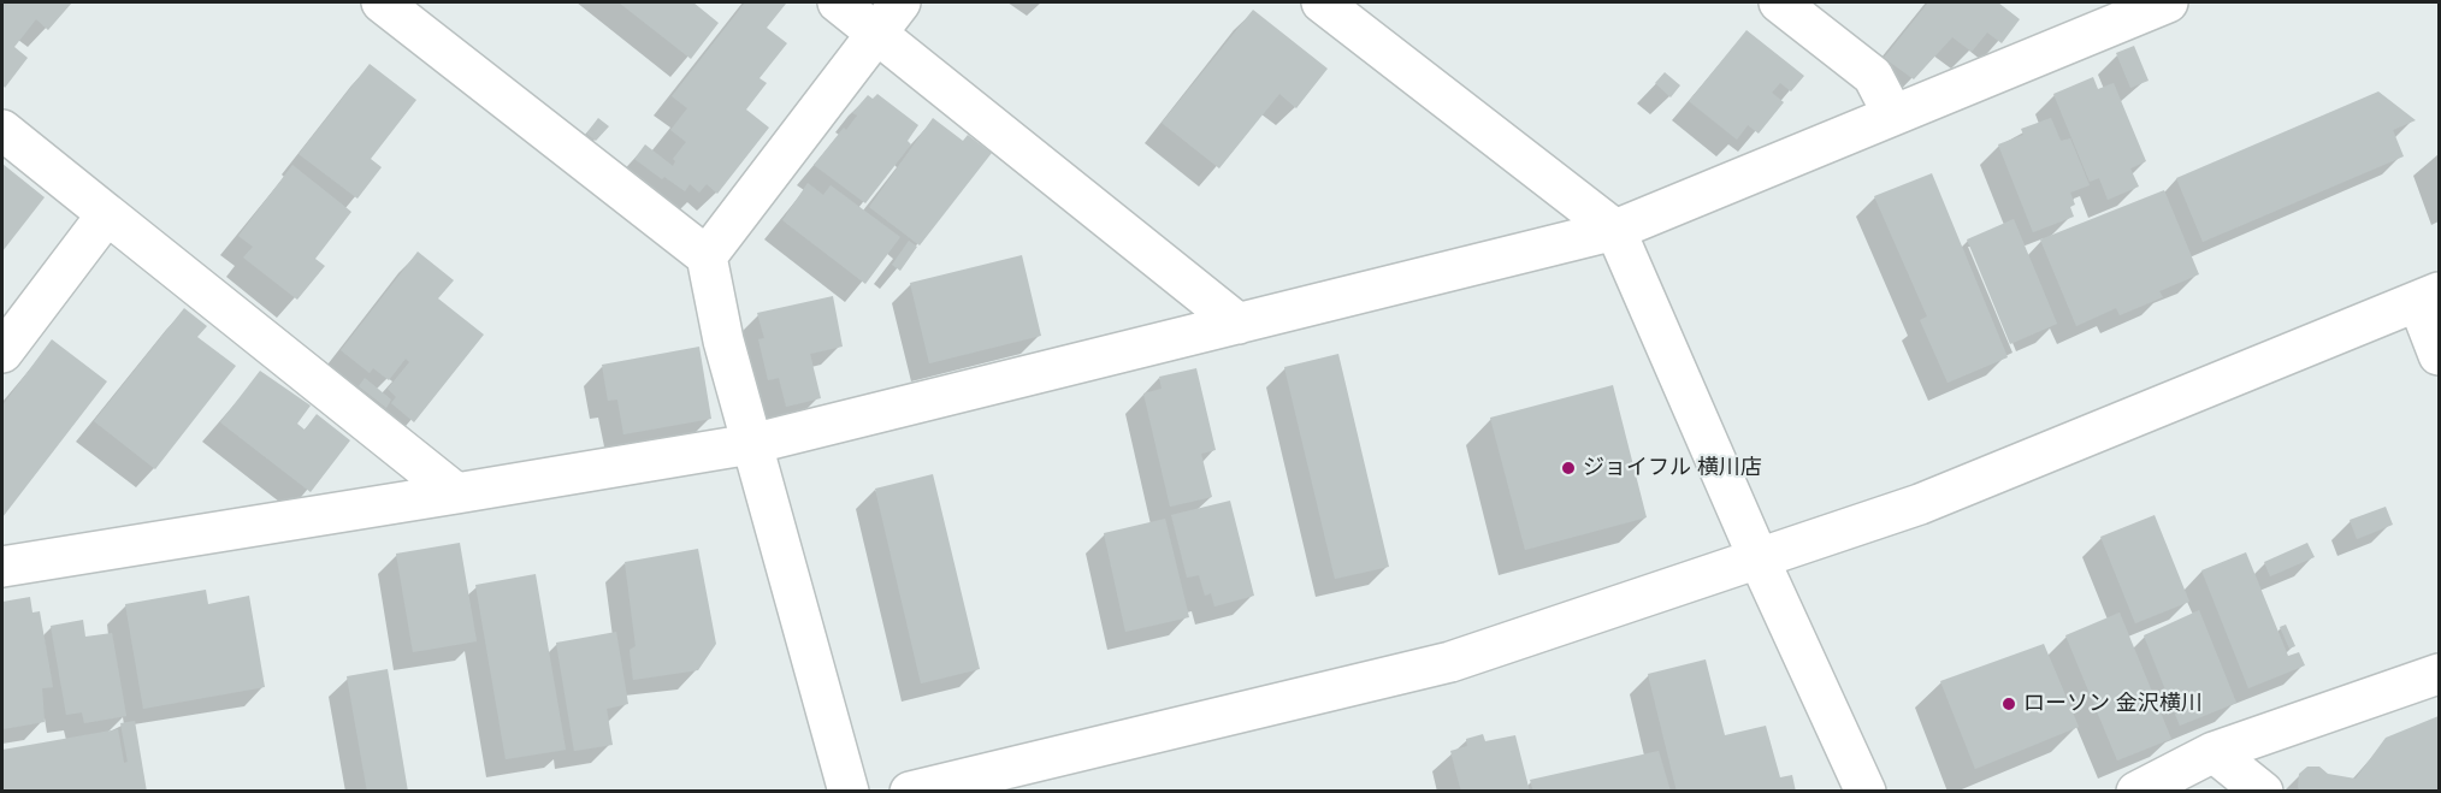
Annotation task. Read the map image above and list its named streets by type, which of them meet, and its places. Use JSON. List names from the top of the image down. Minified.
{"places":["ジョイフル 横川店","ローソン 金沢横川"]}
